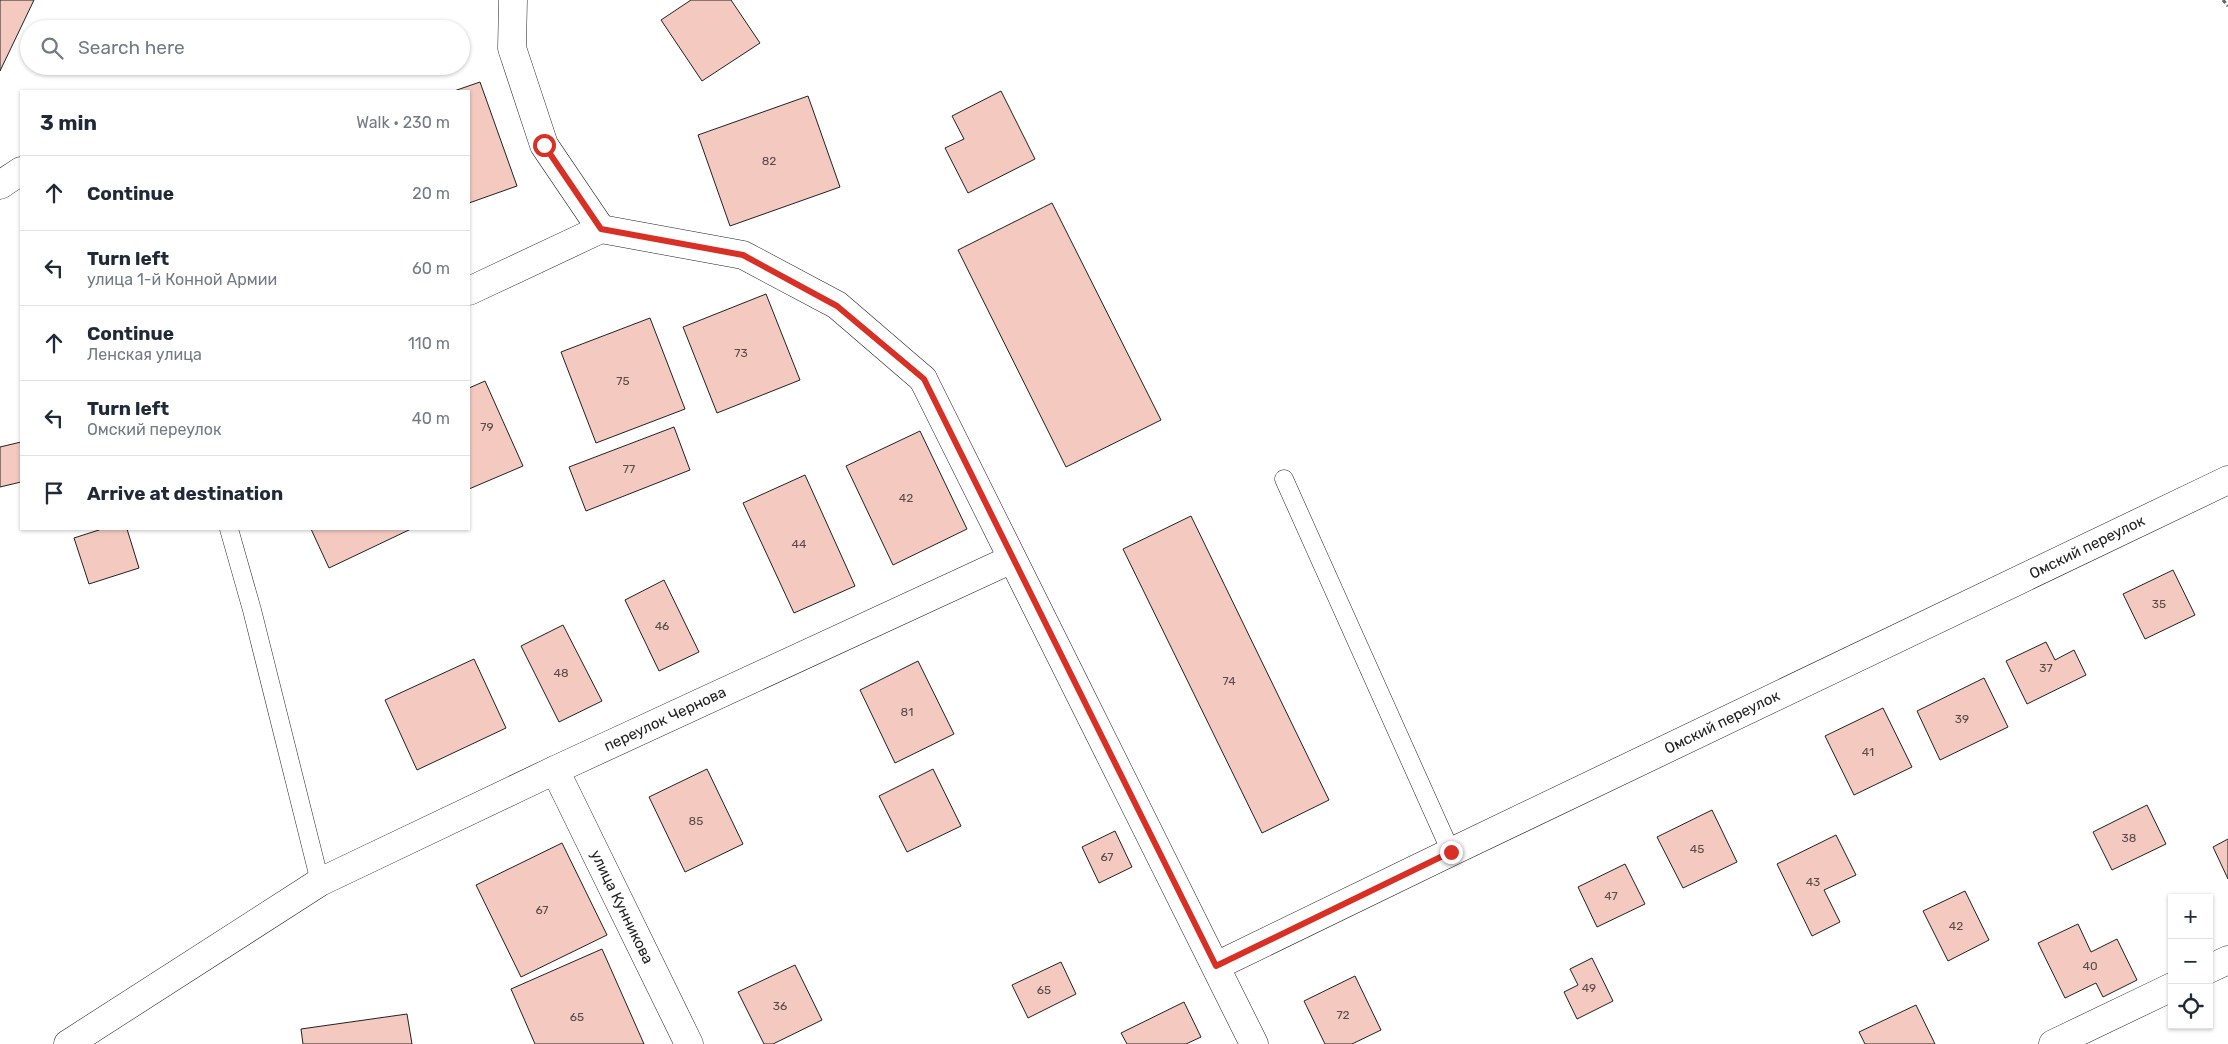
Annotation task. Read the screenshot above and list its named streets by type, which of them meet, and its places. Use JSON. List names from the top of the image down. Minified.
{"streets":{"street":["Омский переулок","переулок Чернова","улица Кунникова"]},"crossings":[["переулок Чернова","улица Кунникова"]],"house_numbers":["82","73","75","79","77","42","44","35","46","37","48","74","81","39","41","85","38","45","67","43","47","67","42","40","49","65","36","72","65"],"page":{"search":"Search here","heading":["3 min","Walk · 230 m"],"list":[["Continue","20 m"],["Turn left","улица 1-й Конной Армии","60 m"],["Continue","Ленская улица","110 m"],["Turn left","Омский переулок","40 m"],"Arrive at destination"],"map_buttons":["+","−"]}}
